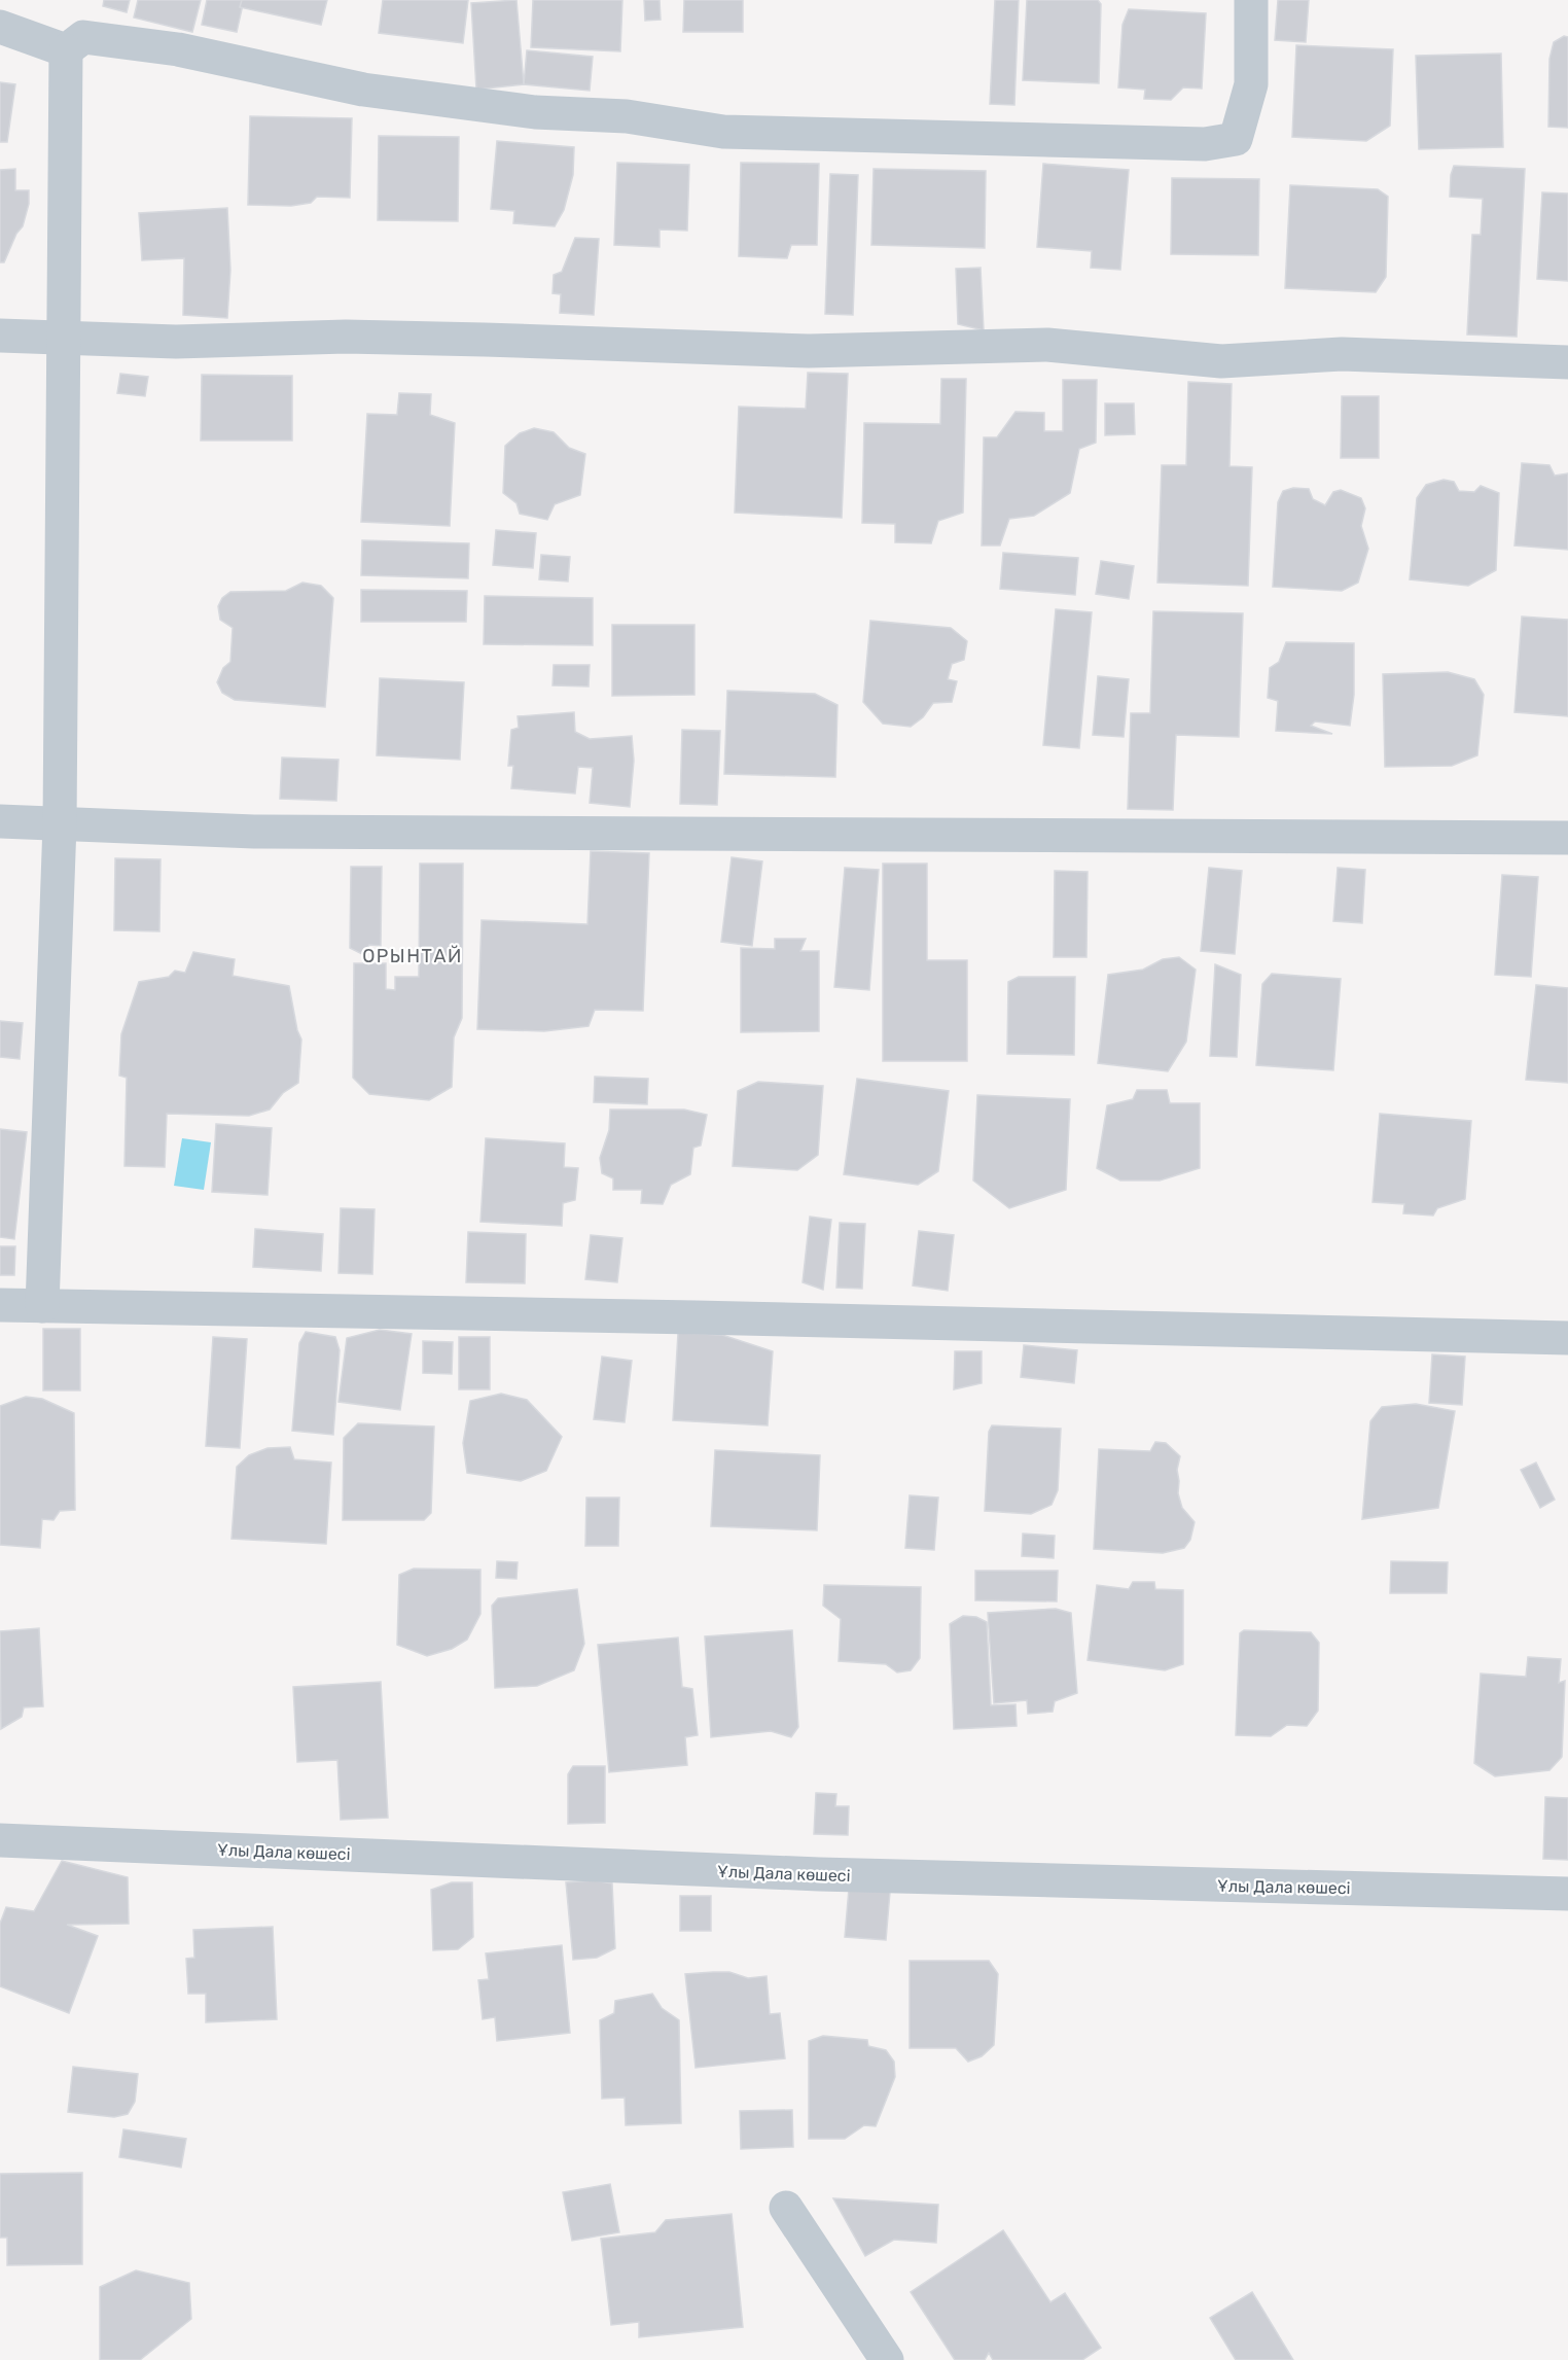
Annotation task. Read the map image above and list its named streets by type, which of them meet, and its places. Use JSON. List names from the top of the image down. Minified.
{"streets":{"street":["Ұлы Дала көшесі"]},"districts":["ОРЫНТАЙ"]}
